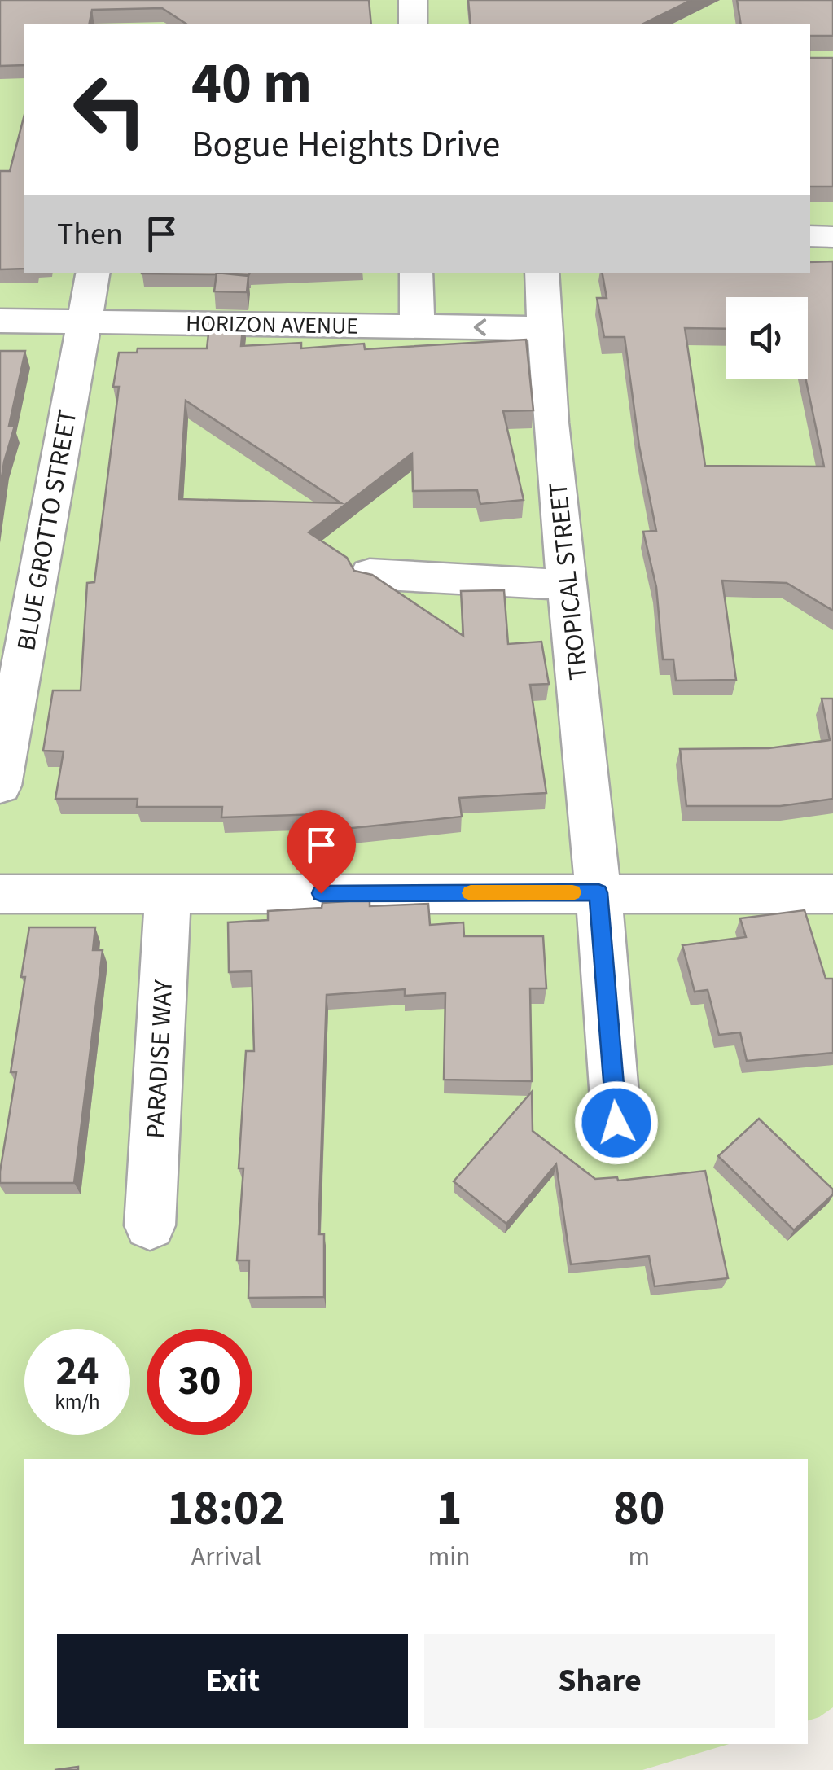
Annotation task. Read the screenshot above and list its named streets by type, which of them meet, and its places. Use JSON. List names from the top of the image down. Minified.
{"streets":{"street":["HORIZON AVENUE","BLUE GROTTO STREET","TROPICAL STREET","PARADISE WAY"]},"crossings":[["HORIZON AVENUE","BLUE GROTTO STREET"],["HORIZON AVENUE","TROPICAL STREET"]],"page":{"turn":["40 m","Bogue Heights Drive"],"then":"Then","speed":"24 km/h","limit":"30","eta":["18:02","Arrival","1","min","80","m"],"buttons":["Exit","Share"]}}
